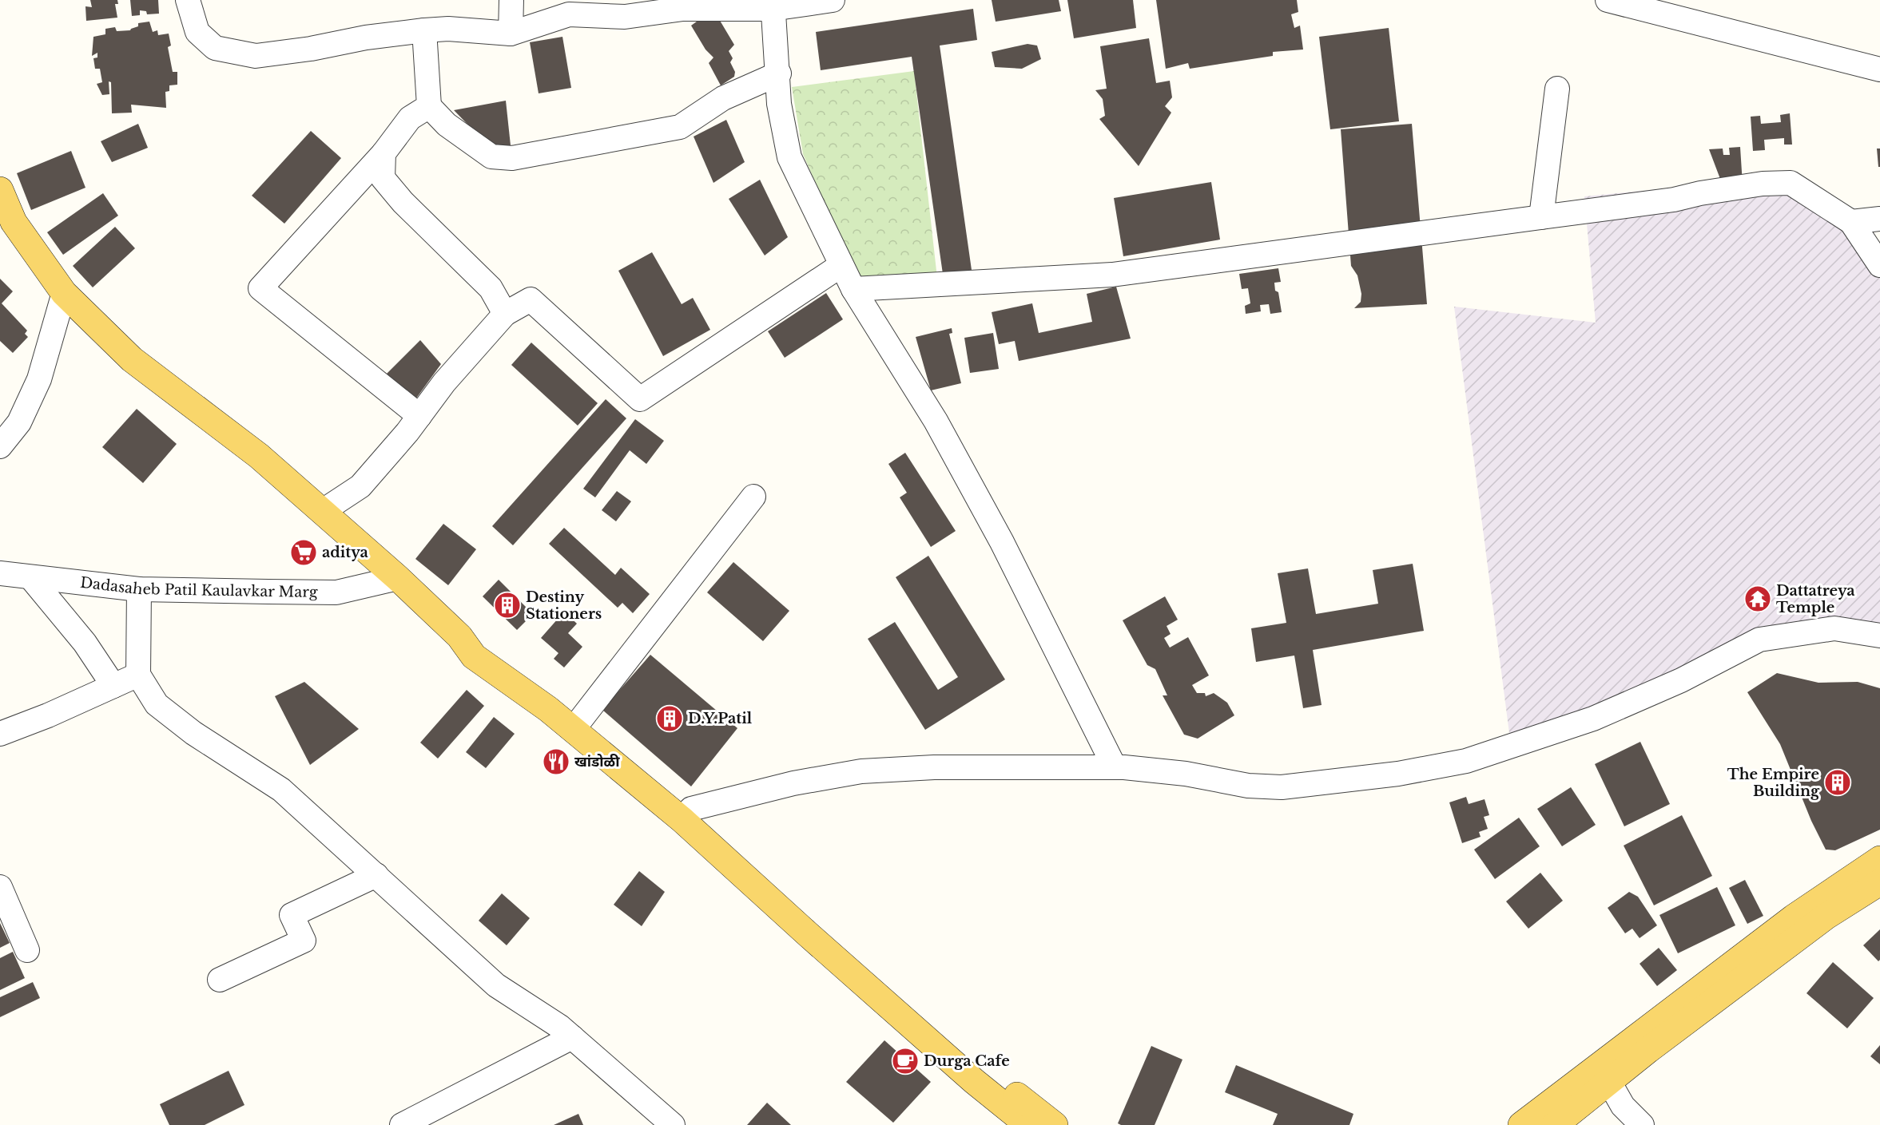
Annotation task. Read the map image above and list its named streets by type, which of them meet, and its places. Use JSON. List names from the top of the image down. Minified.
{"streets":{"street":["Dadasaheb Patil Kaulavkar Marg"]},"places":{"supermarket":["aditya"],"temple":["Dattatreya Temple"],"building":["Destiny Stationers","D.Y.Patil","The Empire Building"],"restaurant":["खांडोळी"],"cafe":["Durga Cafe"]}}
